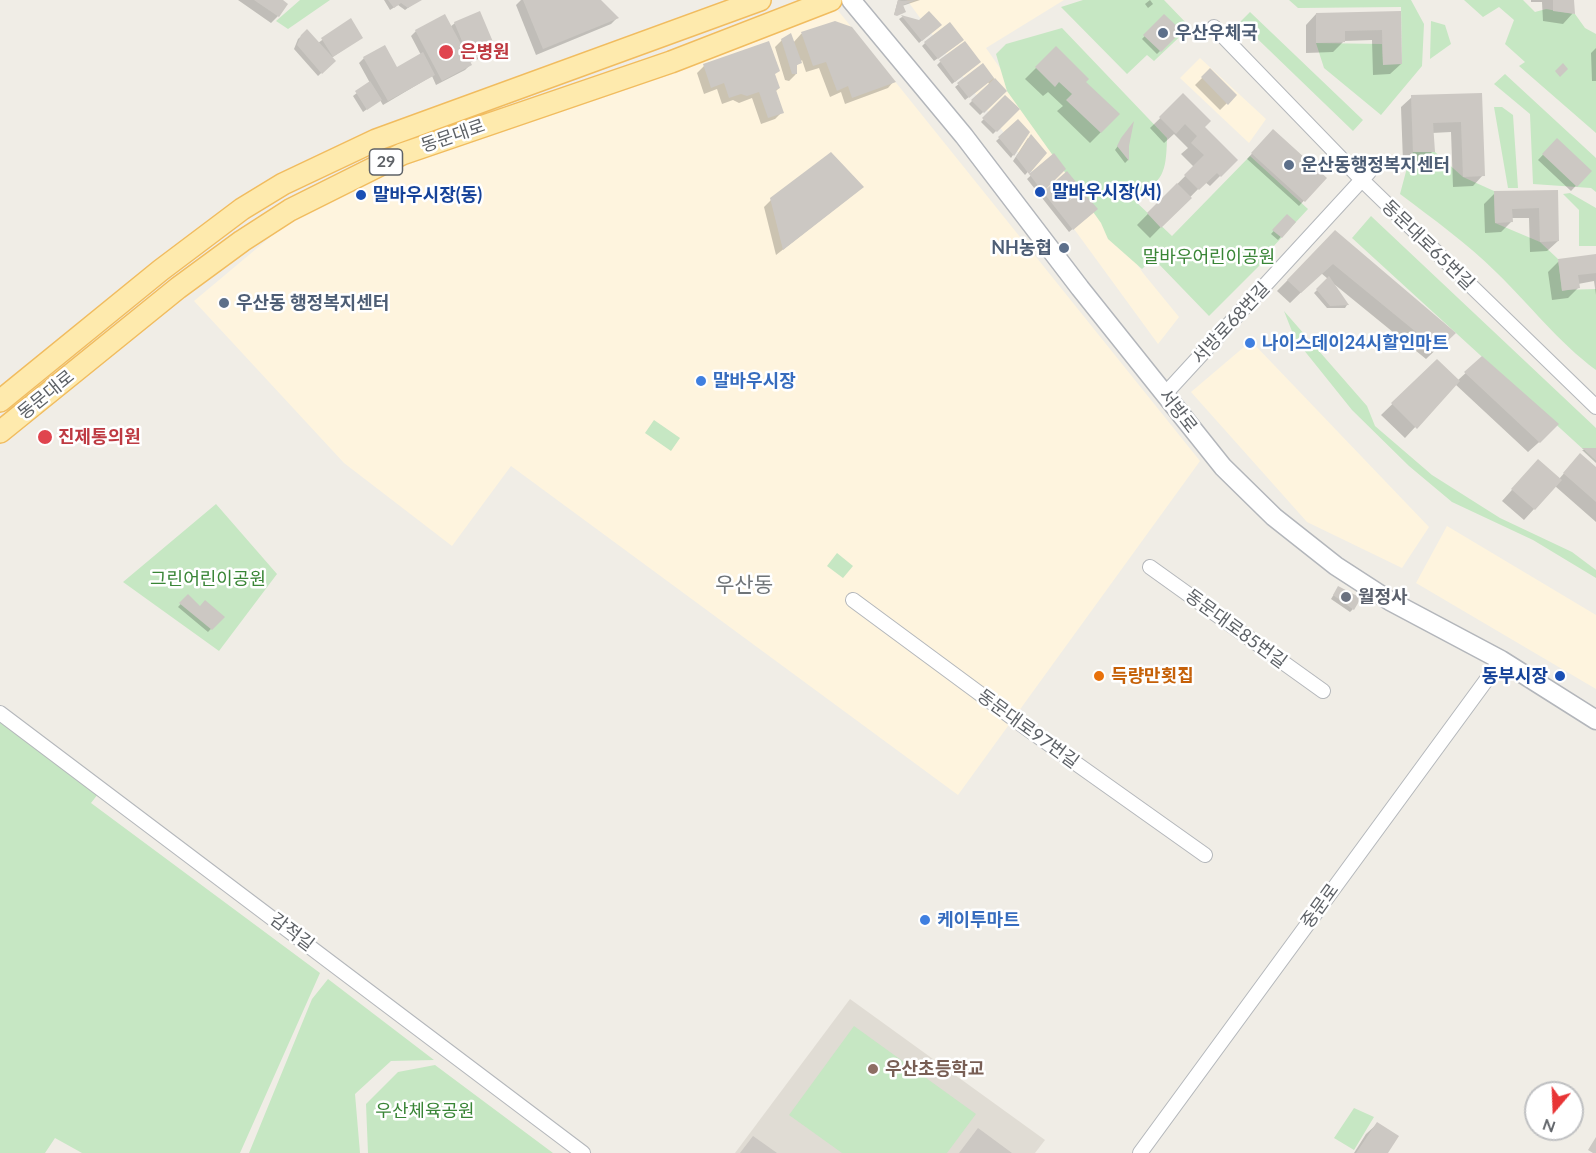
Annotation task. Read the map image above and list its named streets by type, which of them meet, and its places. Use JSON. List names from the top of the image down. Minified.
{"streets":{"main road":["동문대로","29","서방로"],"street":["동문대로65번길","서방로68번길","동문대로85번길","동문대로97번길","중문로","감적길"]},"crossings":[["동문대로65번길","서방로68번길"],["서방로68번길","서방로"],["서방로","중문로"]],"districts":["우산동"],"parks":["말바우어린이공원","그린어린이공원","우산체육공원"],"places":["우산우체국","은병원","운산동행정복지센터","말바우시장(서)","말바우시장(동)","NH농협","우산동 행정복지센터","나이스데이24시할인마트","말바우시장","진제통의원","월정사","득량만횟집","동부시장","케이투마트","우산초등학교"],"north":"bottom"}
